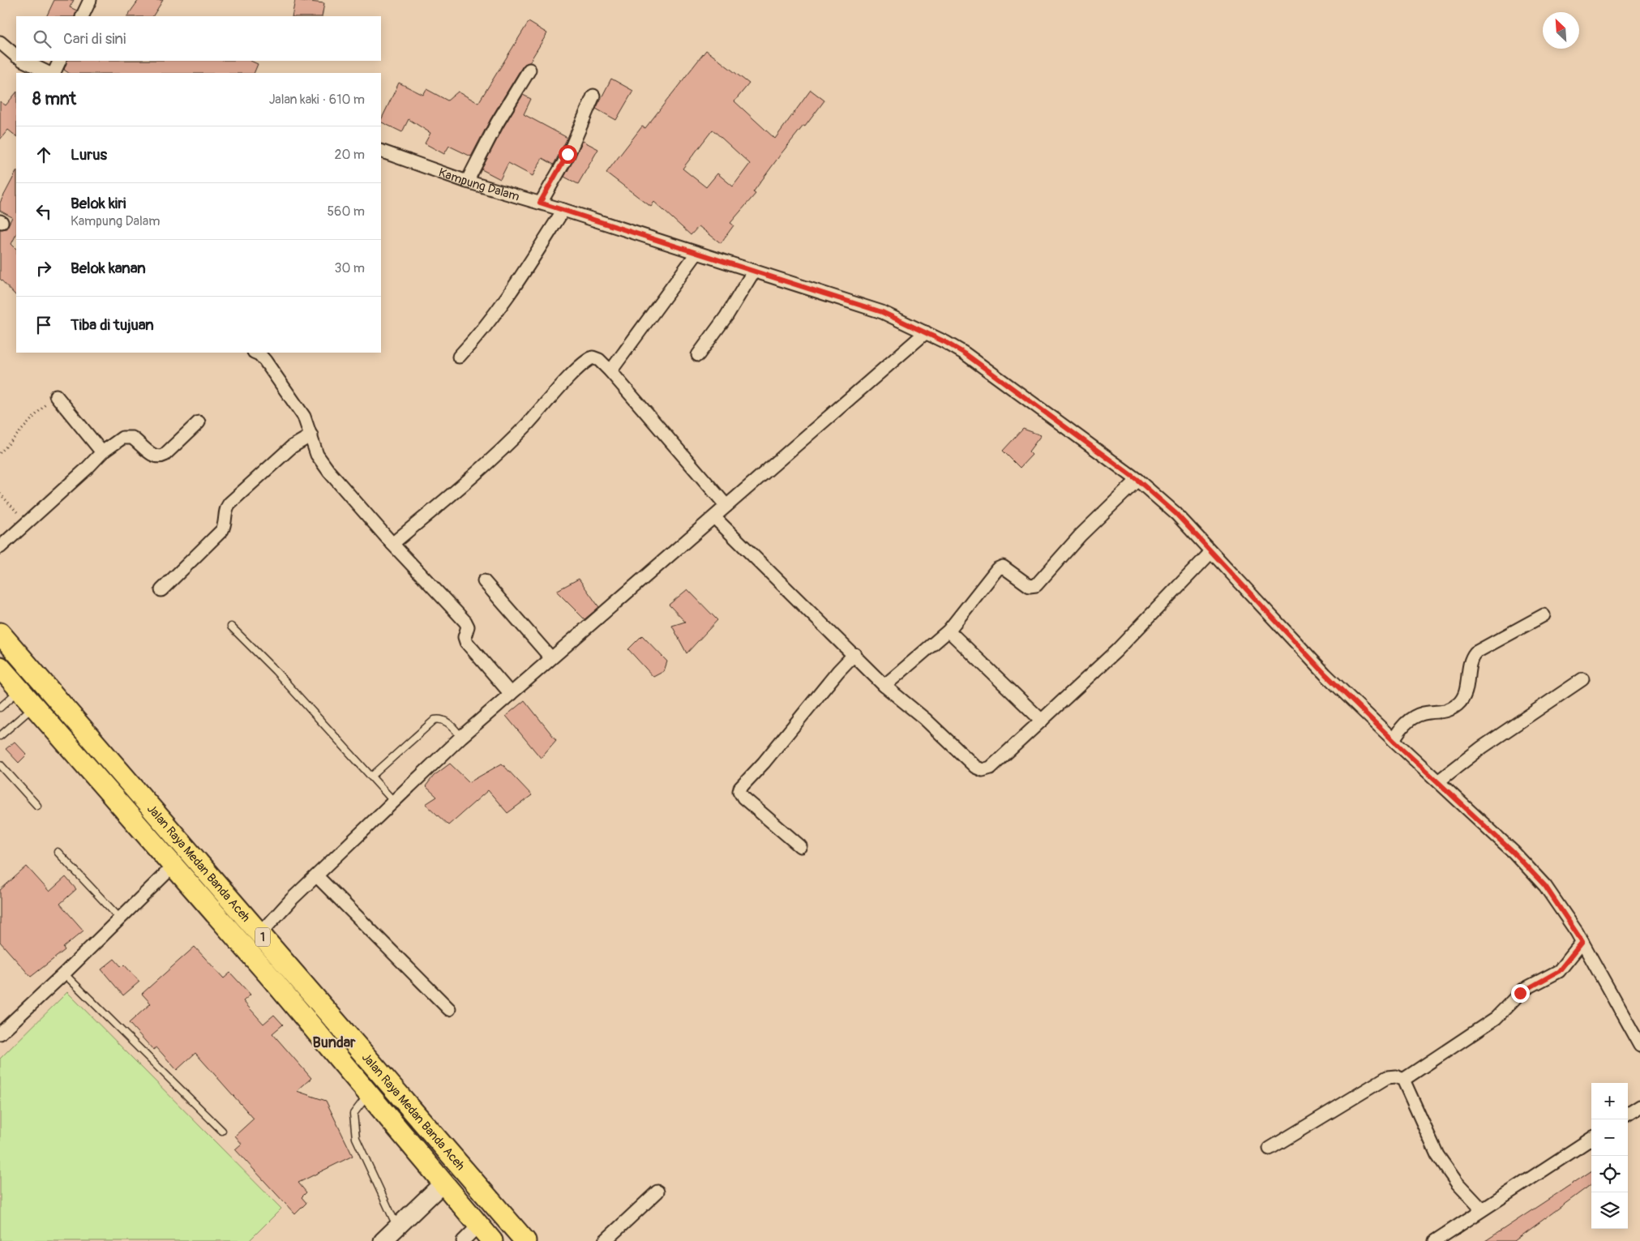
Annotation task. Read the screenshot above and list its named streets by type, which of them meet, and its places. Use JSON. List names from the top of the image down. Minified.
{"streets":{"highway":["Jalan Raya Medan Banda Aceh","1"],"street":["Kampung Dalam"]},"districts":["Bundar"],"north":"top left","page":{"search":"Cari di sini","heading":["8 mnt","Jalan kaki · 610 m"],"list":[["Lurus","20 m"],["Belok kiri","Kampung Dalam","560 m"],["Belok kanan","30 m"],"Tiba di tujuan"],"map_buttons":["+","−"]}}
